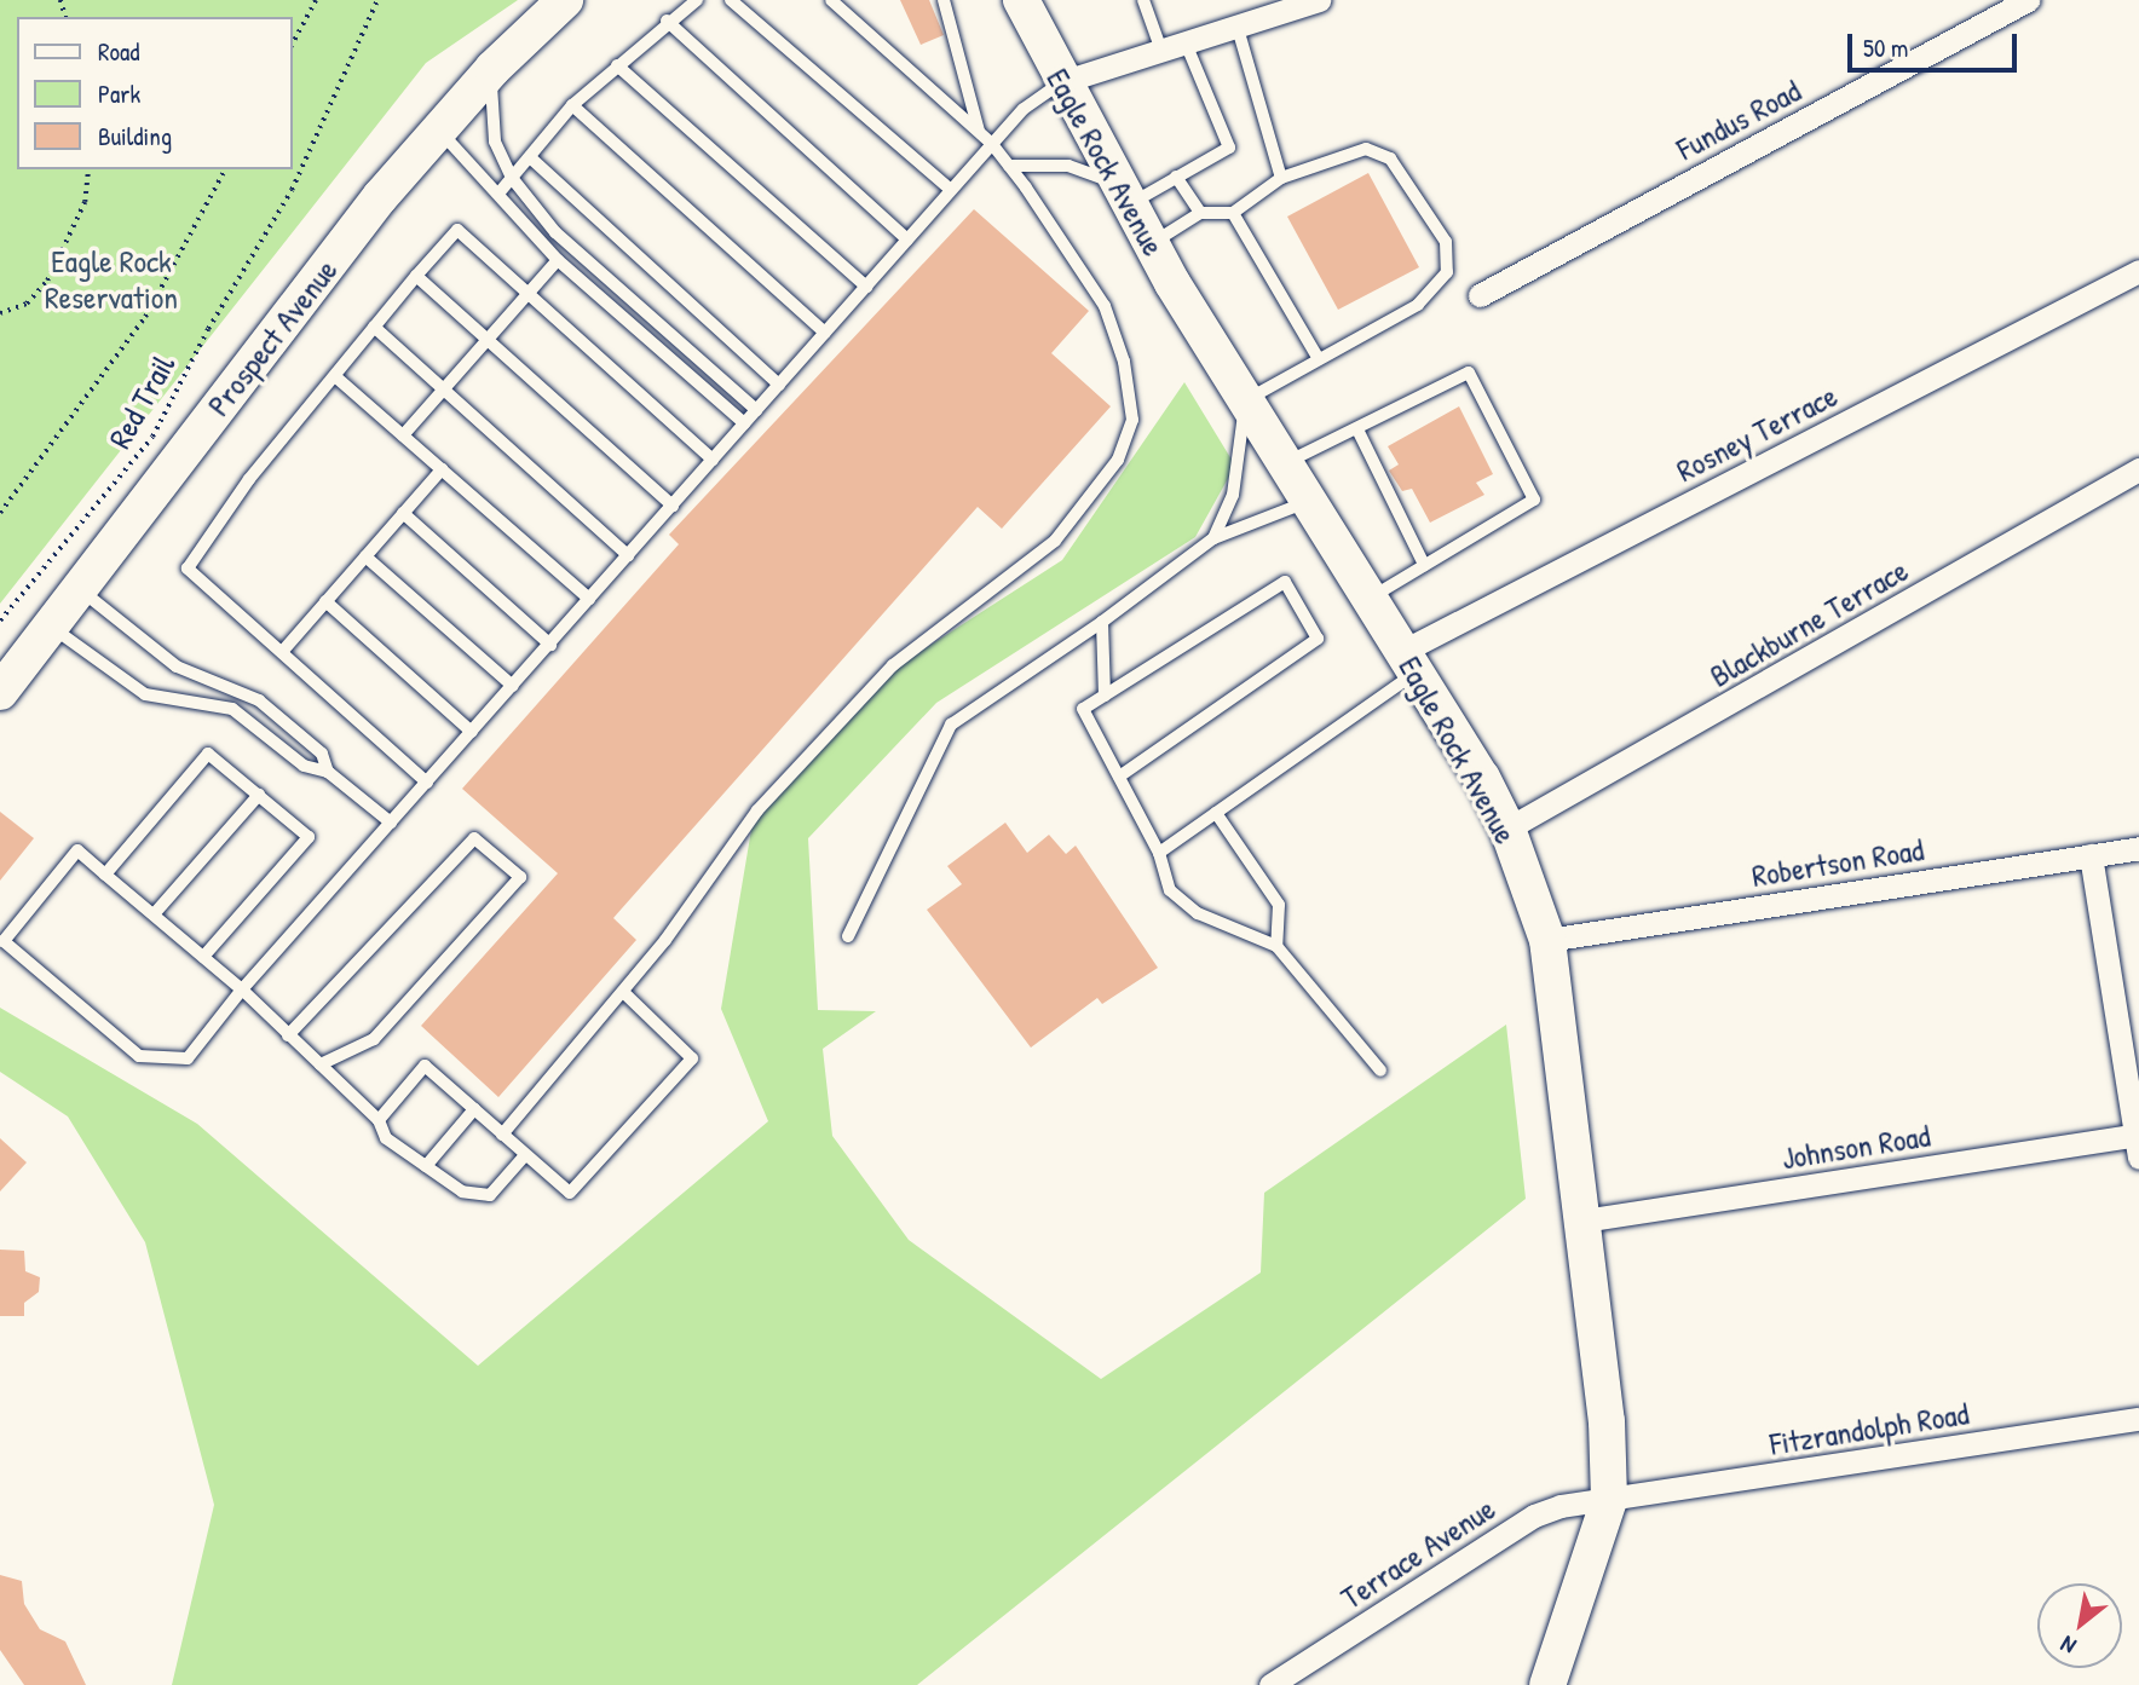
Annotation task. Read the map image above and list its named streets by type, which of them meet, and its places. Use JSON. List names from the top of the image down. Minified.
{"streets":{"main road":["Eagle Rock Avenue","Prospect Avenue"],"street":["Fundus Road","Rosney Terrace","Blackburne Terrace","Robertson Road","Johnson Road","Fitzrandolph Road","Terrace Avenue"],"path":["Red Trail"]},"crossings":[["Eagle Rock Avenue","Rosney Terrace"],["Eagle Rock Avenue","Blackburne Terrace"],["Eagle Rock Avenue","Robertson Road"],["Eagle Rock Avenue","Johnson Road"],["Eagle Rock Avenue","Fitzrandolph Road"],["Eagle Rock Avenue","Terrace Avenue"],["Fitzrandolph Road","Terrace Avenue"]],"parks":["Eagle Rock Reservation"],"legend":["Road","Park","Building"],"scale_bar":"50 m","north":"bottom left"}
